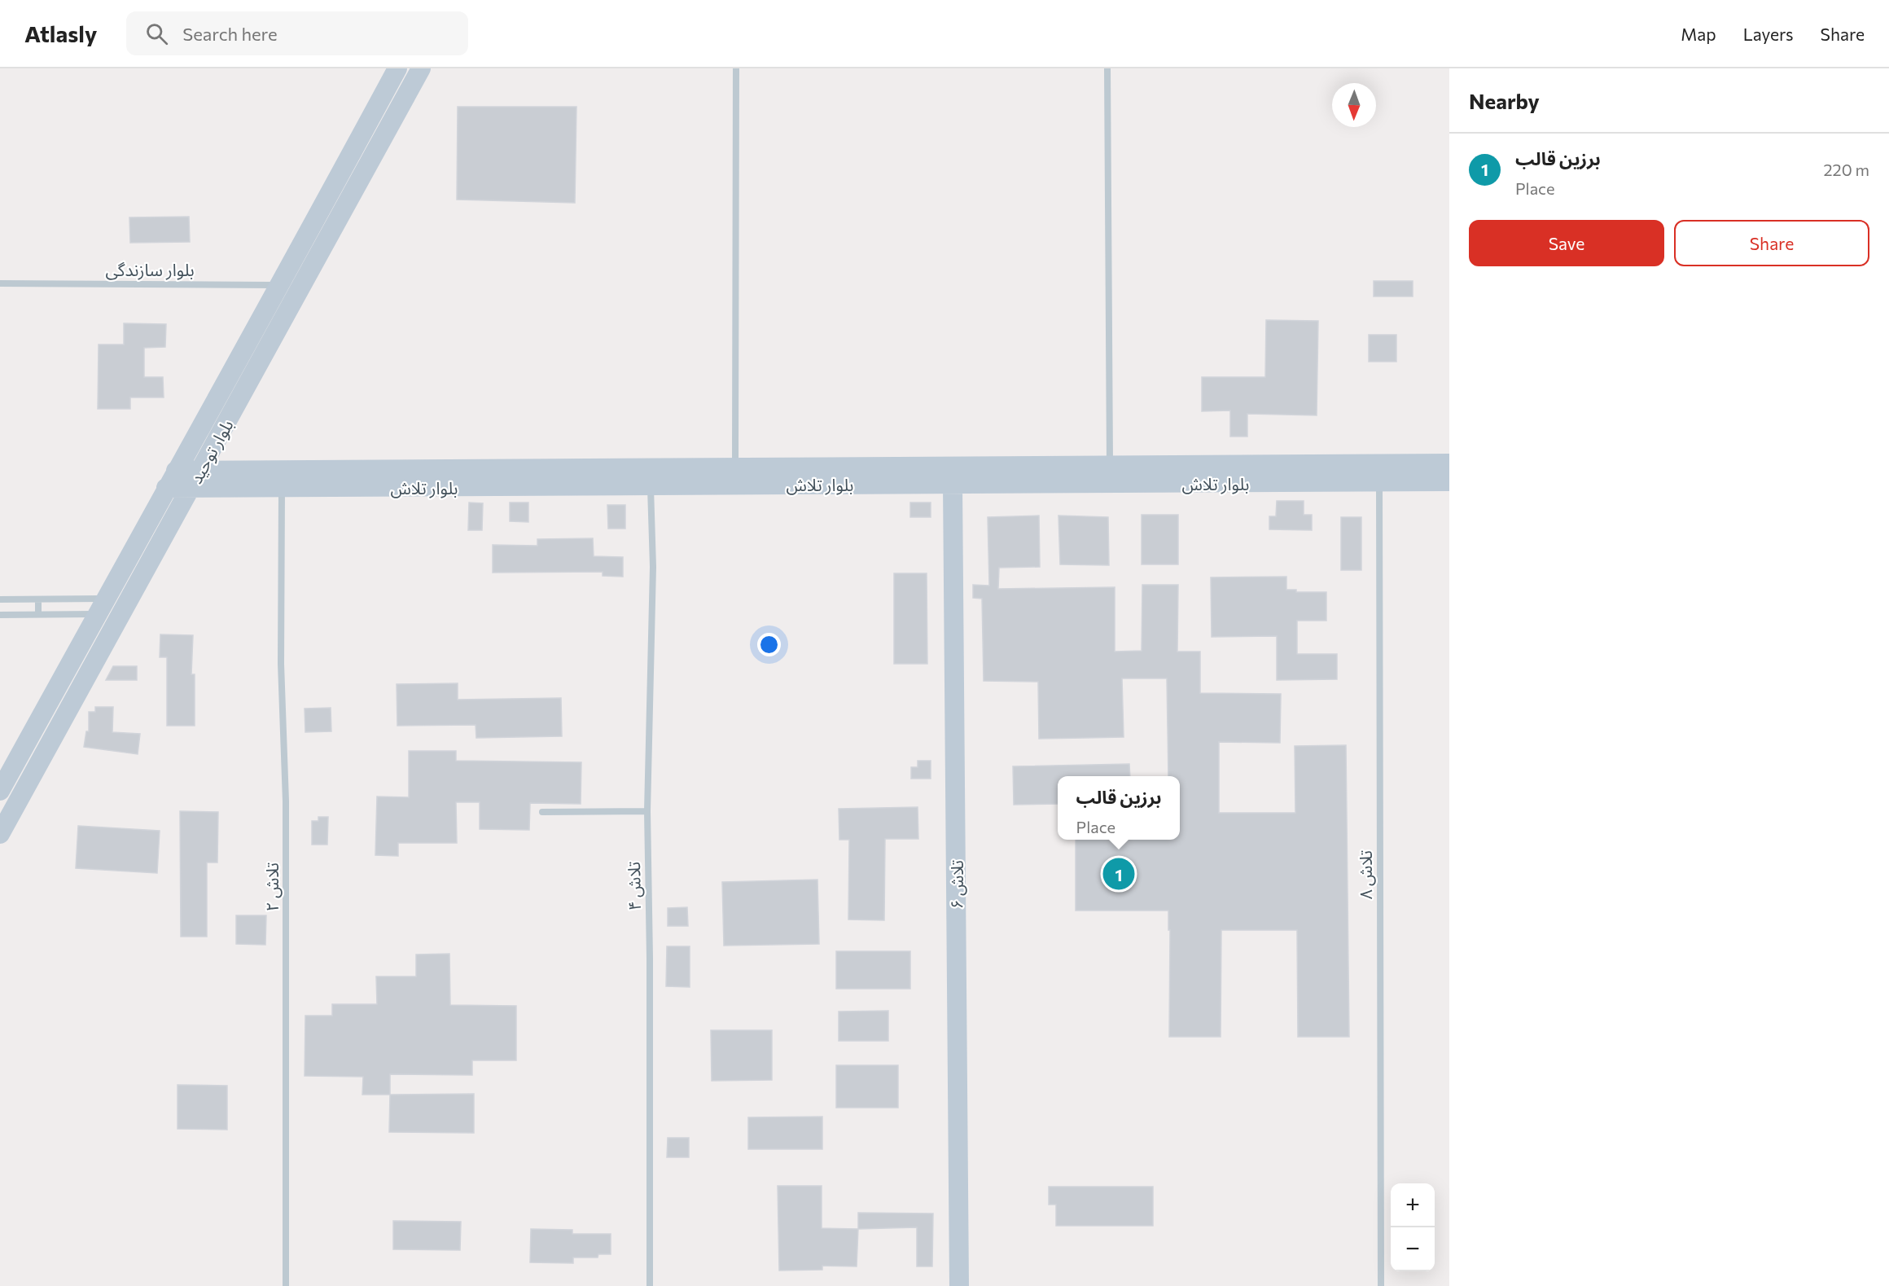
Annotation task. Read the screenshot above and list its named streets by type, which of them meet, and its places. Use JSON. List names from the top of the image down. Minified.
{"streets":{"street":["بلوار توحید","بلوار تلاش","تلاش ۶"],"lane":["بلوار سازندگی","تلاش ۸","تلاش ۴","تلاش ۲"]},"crossings":[["بلوار سازندگی","بلوار توحید"],["بلوار توحید","بلوار تلاش"],["بلوار تلاش","تلاش ۸"],["بلوار تلاش","تلاش ۶"],["بلوار تلاش","تلاش ۴"],["بلوار تلاش","تلاش ۲"]],"north":"bottom","page":{"header":"Atlasly","search":"Search here","nav":["Map","Layers","Share"],"heading":"Nearby","list":[{"mark":"1","name":"برزین قالب","note":"Place","value":"220 m"}],"buttons":["Save","Share"],"popup":["برزین قالب","Place"],"pins":"1","map_buttons":["+","−"]}}
